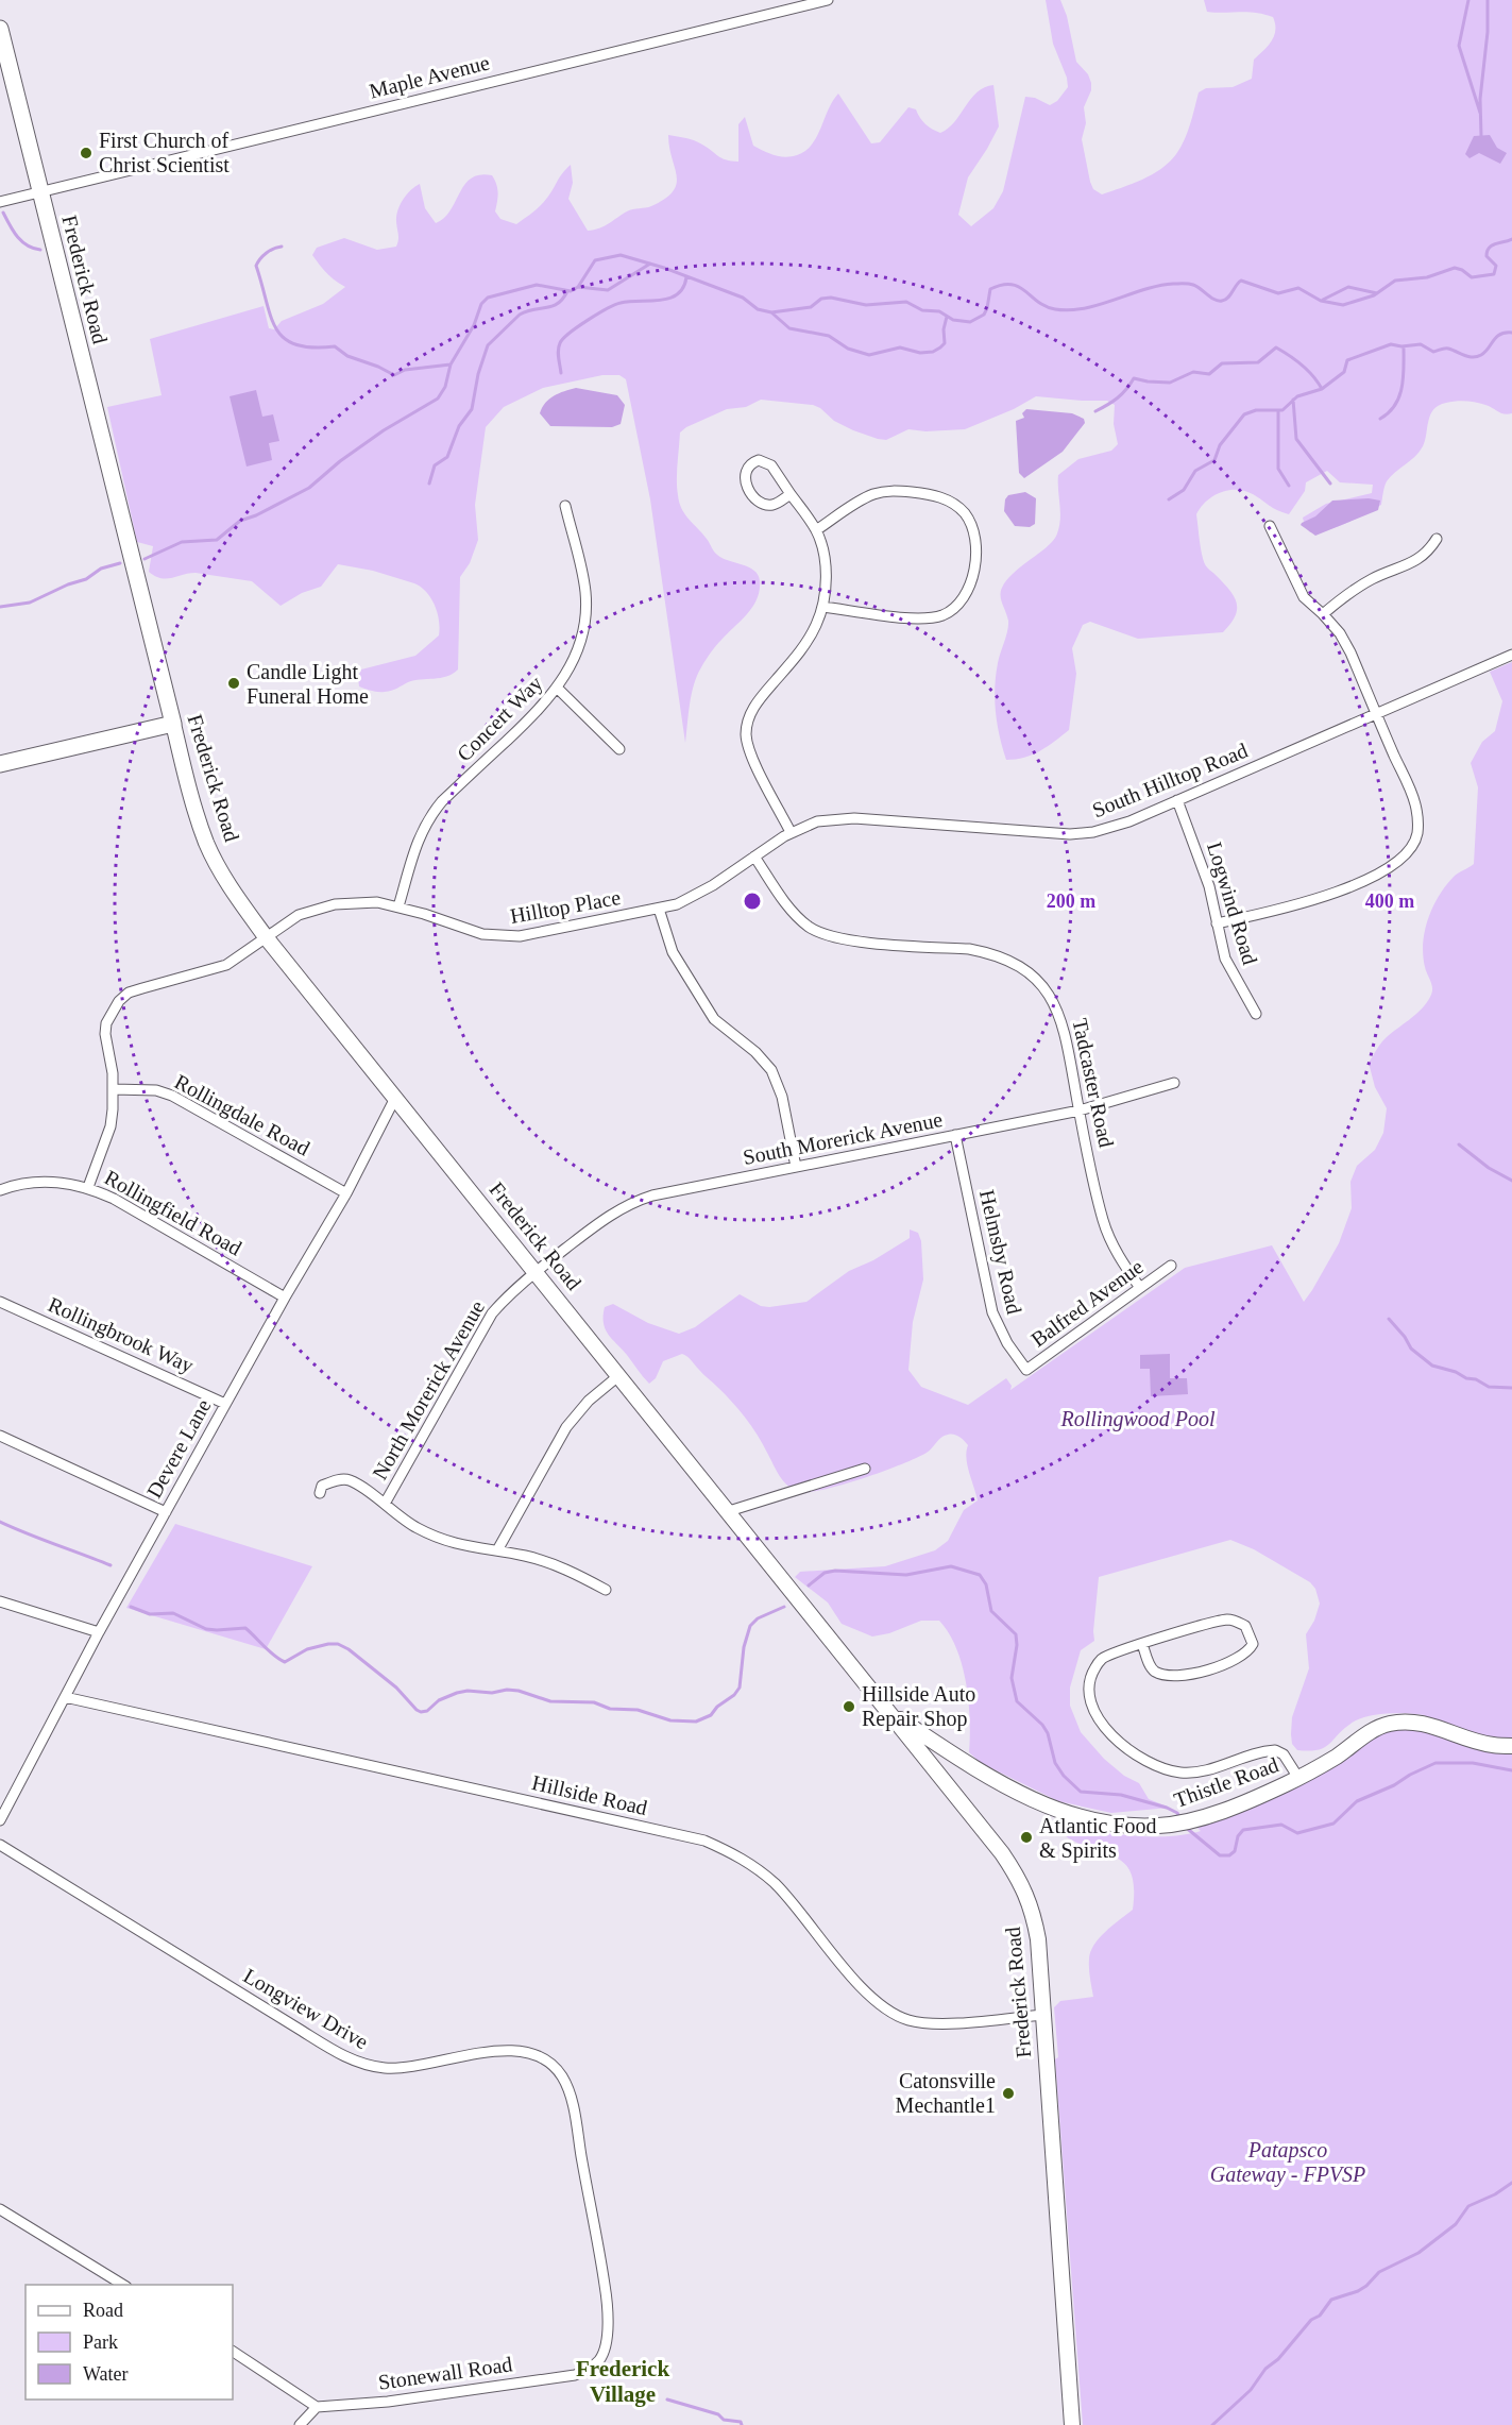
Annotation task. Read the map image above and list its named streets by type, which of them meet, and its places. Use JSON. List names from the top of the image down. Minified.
{"streets":{"main road":["Frederick Road","Thistle Road"],"street":["Maple Avenue","Concert Way","South Hilltop Road","Logwind Road","Hilltop Place","Tadcaster Road","Rollingdale Road","South Morerick Avenue","Rollingfield Road","Helmsby Road","Balfred Avenue","Rollingbrook Way","North Morerick Avenue","Devere Lane","Hillside Road","Longview Drive","Stonewall Road"]},"crossings":[["Maple Avenue","Frederick Road"],["Frederick Road","Hilltop Place"],["Frederick Road","South Morerick Avenue"],["Frederick Road","North Morerick Avenue"],["Frederick Road","Devere Lane"],["Frederick Road","Thistle Road"],["Frederick Road","Hillside Road"],["Concert Way","Hilltop Place"],["South Hilltop Road","Logwind Road"],["South Hilltop Road","Hilltop Place"],["South Hilltop Road","Tadcaster Road"],["Hilltop Place","Tadcaster Road"],["Hilltop Place","Rollingdale Road"],["Hilltop Place","Rollingfield Road"],["Tadcaster Road","South Morerick Avenue"],["Tadcaster Road","Balfred Avenue"],["Rollingdale Road","Devere Lane"],["South Morerick Avenue","Helmsby Road"],["South Morerick Avenue","North Morerick Avenue"],["Rollingfield Road","Devere Lane"],["Helmsby Road","Balfred Avenue"],["Rollingbrook Way","Devere Lane"],["Devere Lane","Hillside Road"],["Longview Drive","Stonewall Road"]],"districts":["Frederick Village"],"parks":["Rollingwood Pool","Patapsco Gateway - FPVSP"],"places":["First Church of Christ Scientist","Candle Light Funeral Home","Hillside Auto Repair Shop","Atlantic Food & Spirits","Catonsville Mechantle1"],"legend":["Road","Park","Water"],"rings":["200 m","400 m"]}
